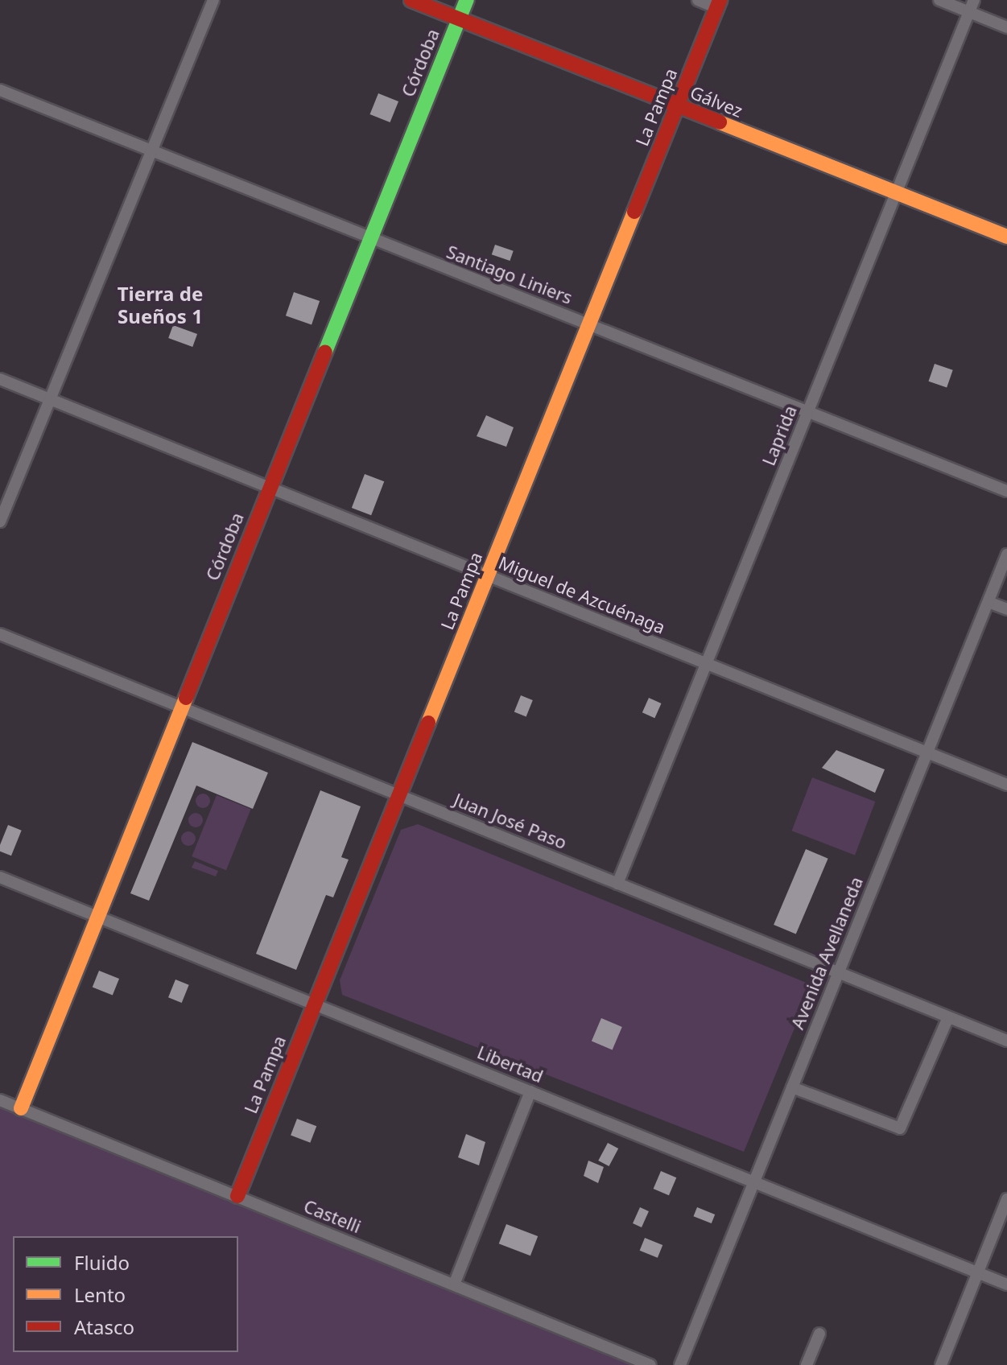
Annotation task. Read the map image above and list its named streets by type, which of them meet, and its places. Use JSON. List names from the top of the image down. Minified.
{"streets":{"street":["Córdoba","Gálvez","La Pampa","Santiago Liniers","Laprida","Miguel de Azcuénaga","Juan José Paso","Avenida Avellaneda","Libertad","Castelli"]},"crossings":[["Córdoba","Gálvez"],["Córdoba","Santiago Liniers"],["Córdoba","Miguel de Azcuénaga"],["Córdoba","Juan José Paso"],["Córdoba","Libertad"],["Córdoba","Castelli"],["Gálvez","La Pampa"],["Gálvez","Laprida"],["La Pampa","Santiago Liniers"],["La Pampa","Miguel de Azcuénaga"],["La Pampa","Juan José Paso"],["La Pampa","Libertad"],["La Pampa","Castelli"],["Santiago Liniers","Laprida"],["Laprida","Miguel de Azcuénaga"],["Laprida","Juan José Paso"],["Miguel de Azcuénaga","Avenida Avellaneda"],["Juan José Paso","Avenida Avellaneda"],["Avenida Avellaneda","Libertad"]],"districts":["Tierra de Sueños 1"],"legend":["Fluido","Lento","Atasco"]}
